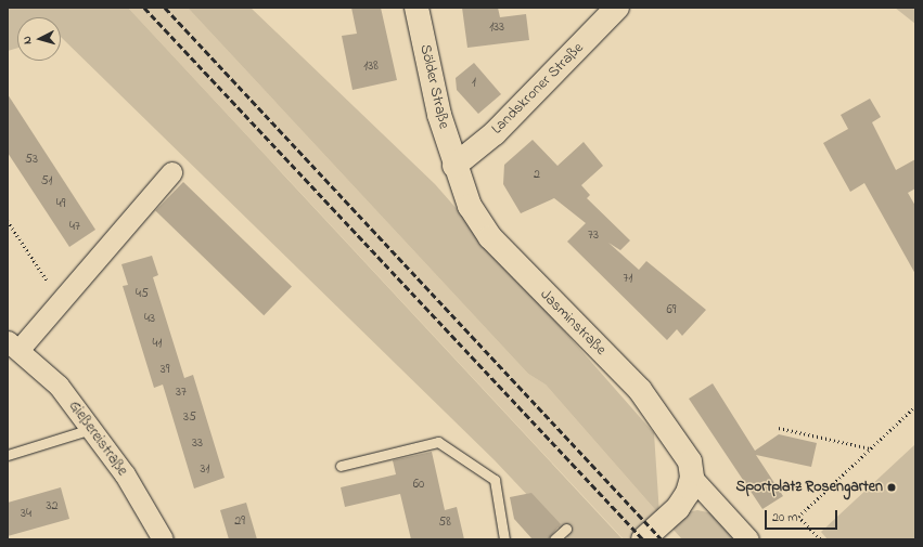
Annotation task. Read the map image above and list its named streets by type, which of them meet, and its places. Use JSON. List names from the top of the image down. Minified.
{"streets":{"street":["Sölder Straße","Landskroner Straße","Jasminstraße","Gießereistraße"]},"crossings":[["Sölder Straße","Landskroner Straße"],["Sölder Straße","Jasminstraße"],["Landskroner Straße","Jasminstraße"]],"places":["Sportplatz Rosengarten"],"house_numbers":["133","138","1","53","2","51","49","47","73","71","45","69","43","41","39","37","35","33","31","60","32","34","29","58"],"scale_bar":"20 m","north":"left"}
